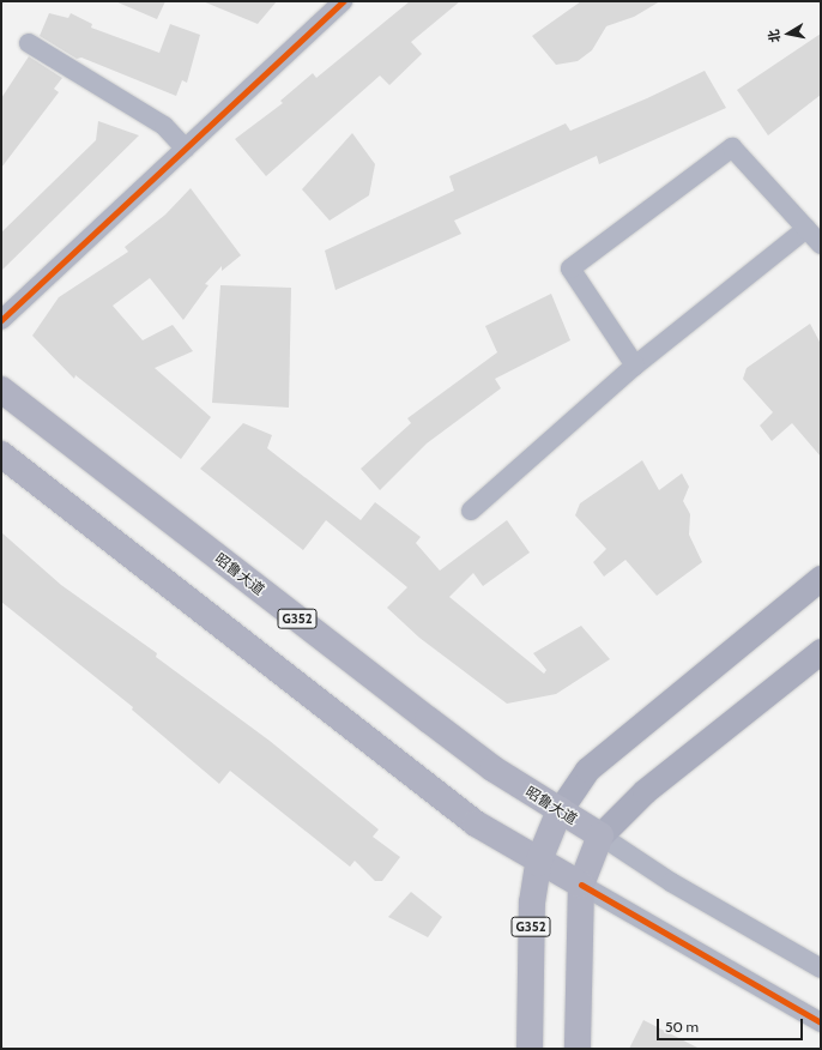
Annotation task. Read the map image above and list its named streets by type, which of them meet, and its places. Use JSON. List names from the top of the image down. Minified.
{"streets":{"highway":["昭鲁大道","G352"]},"crossings":[["昭鲁大道","G352"]],"scale_bar":"50 m","north":"left"}
